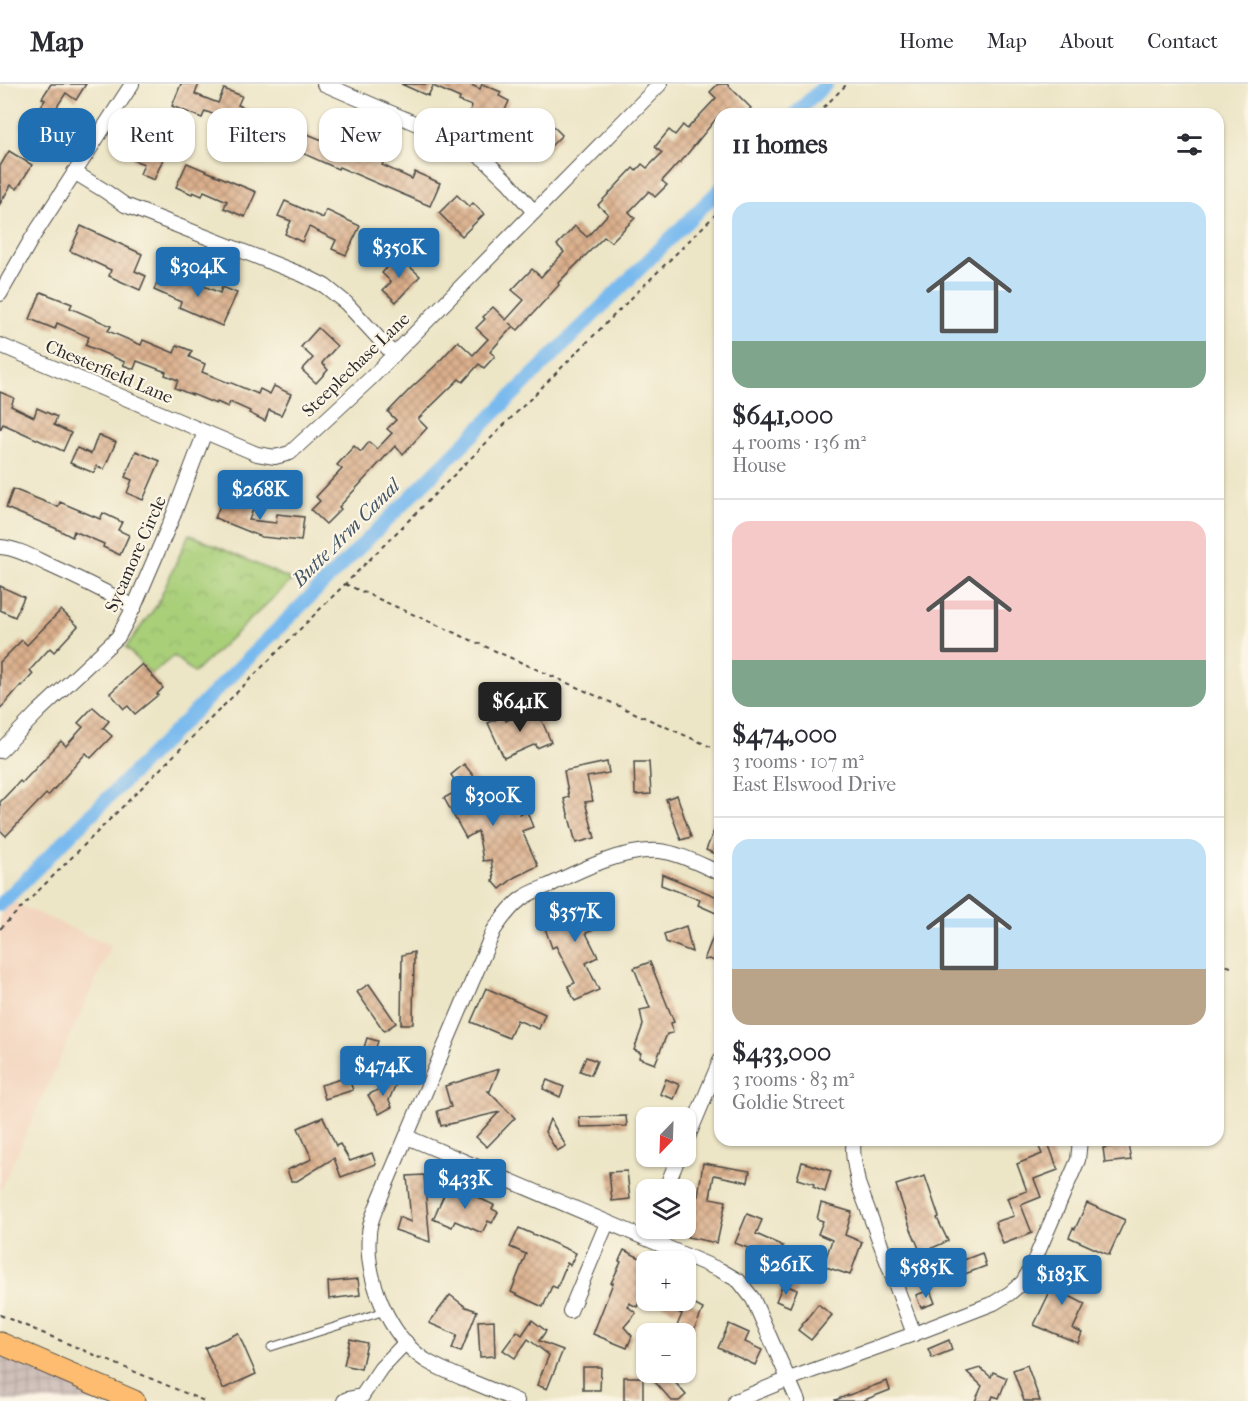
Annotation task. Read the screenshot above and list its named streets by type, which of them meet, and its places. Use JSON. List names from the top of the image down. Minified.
{"streets":{"street":["Steeplechase Lane","Chesterfield Lane","Sycamore Circle"]},"crossings":[["Steeplechase Lane","Chesterfield Lane"],["Steeplechase Lane","Sycamore Circle"],["Chesterfield Lane","Sycamore Circle"]],"water":["Butte Arm Canal"],"north":"bottom left","page":{"header":"Map","nav":["Home","Map","About","Contact"],"chip":["Buy","Rent","Filters","New","Apartment"],"heading":"11 homes","list":[{"name":"$641,000","note":"4 rooms · 136 m² · House"},{"name":"$474,000","note":"3 rooms · 107 m² · East Elswood Drive"},{"name":"$433,000","note":"3 rooms · 83 m² · Goldie Street"}],"price":["$350K","$304K","$268K","$641K","$300K","$357K","$474K","$433K","$261K","$585K","$183K"],"map_buttons":["+","−"]}}
